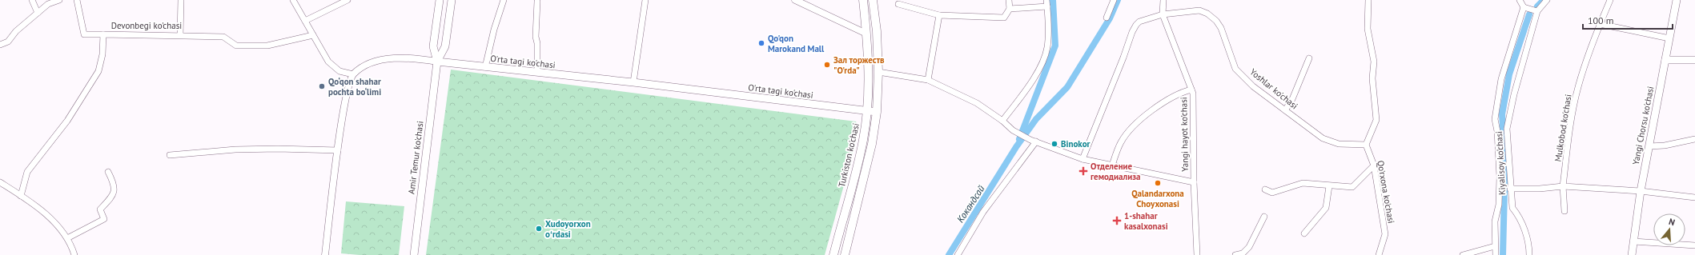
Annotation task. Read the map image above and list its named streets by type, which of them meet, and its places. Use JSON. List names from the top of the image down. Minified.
{"streets":{"main road":["O'rta tagi ko'chasi","Yangi Chorsu ko'chasi","Turkiston ko'chasi","Amir Temur ko'chasi"],"street":["Devonbegi ko'chasi","Yoshlar ko'chasi","Mulkobod ko'chasi","Yangi hayot ko'chasi","Kiyalisoy ko'chasi","Qo'rxona ko'chasi"]},"crossings":[["O'rta tagi ko'chasi","Turkiston ko'chasi"],["O'rta tagi ko'chasi","Amir Temur ko'chasi"],["Yoshlar ko'chasi","Yangi hayot ko'chasi"],["Yoshlar ko'chasi","Qo'rxona ko'chasi"]],"water":["Кокандсай"],"places":{"other":["Qo'qon Marokand Mall","Зал торжеств \"O'rda\"","Qo‘qon shahar pochta bo‘limi","Binokor","Qalandarxona Choyxonasi","Xudoyorxon oʻrdasi"],"health":["Отделение гемодиализа","1-shahar kasalxonasi"]},"scale_bar":"100 m","north":"top"}
